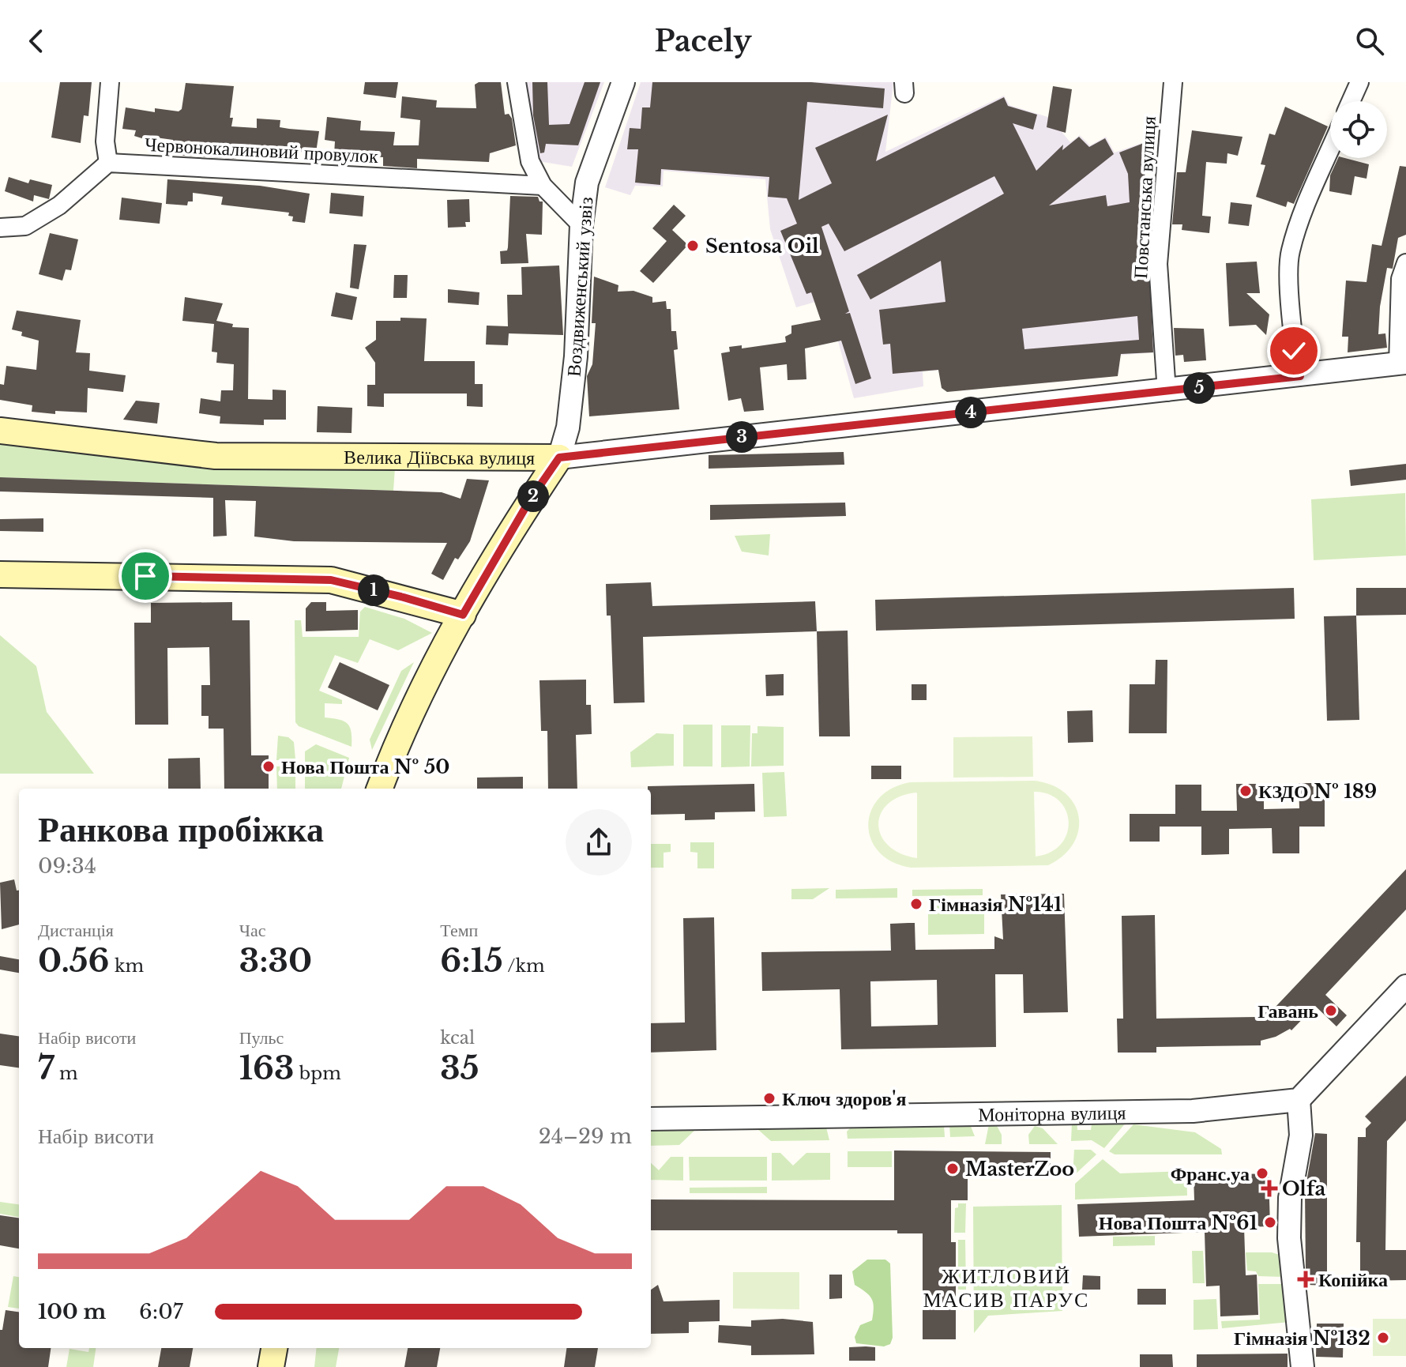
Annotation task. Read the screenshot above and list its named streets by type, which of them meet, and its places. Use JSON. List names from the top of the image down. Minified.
{"streets":{"main road":["Велика Діївська вулиця"],"street":["Червонокалиновий провулок","Повстанська вулиця","Воздвиженський узвіз","Моніторна вулиця"]},"crossings":[["Повстанська вулиця","Велика Діївська вулиця"],["Воздвиженський узвіз","Велика Діївська вулиця"]],"districts":["ЖИТЛОВИЙ МАСИВ ПАРУС"],"places":{"other":["Sentosa Oil","Нова Пошта № 50","КЗДО № 189","Гімназія №141","Гавань","Ключ здоров'я","MasterZoo","Франс.уа","Нова Пошта №61","Гімназія №132"],"health":["Olfa","Копійка"]},"page":{"header":"Pacely","pins":["5","4","3","2","1"],"heading":["Ранкова пробіжка","09:34"],"stats":[["Дистанція","0.56 km"],["Час","3:30"],["Темп","6:15 /km"],["Набір висоти","7 m"],["Пульс","163 bpm"],["kcal","35"]],"chart":["Набір висоти","24–29 m"],"list":[{"name":"100 m","note":"6:07"}]}}
